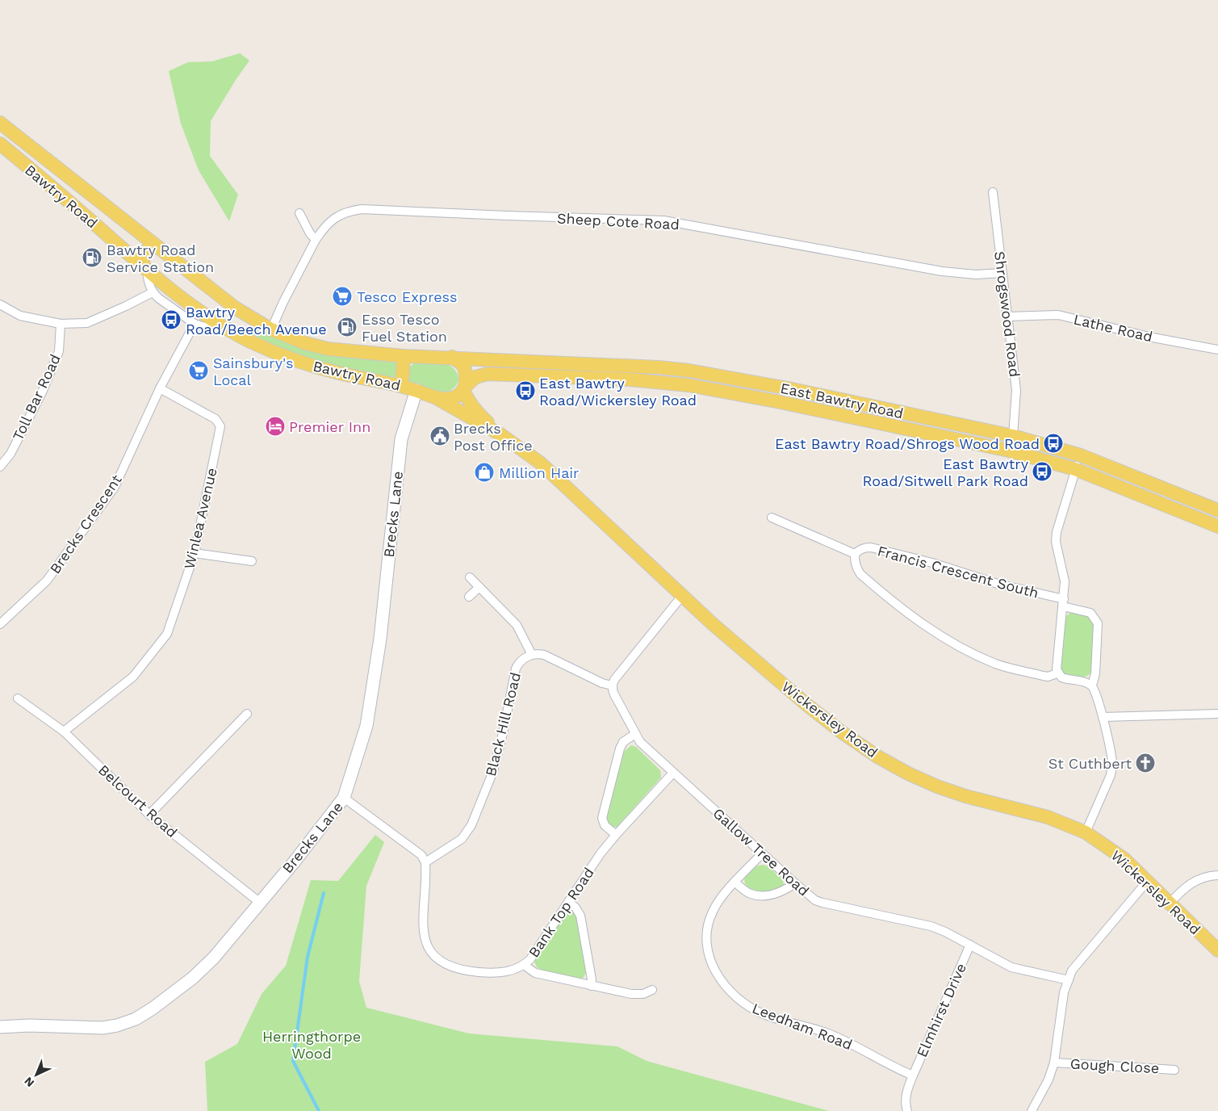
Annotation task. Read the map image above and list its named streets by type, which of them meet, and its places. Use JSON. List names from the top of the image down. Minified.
{"streets":{"main road":["Bawtry Road","East Bawtry Road","Wickersley Road"],"street":["Sheep Cote Road","Shrogswood Road","Lathe Road","Toll Bar Road","Brecks Lane","Winlea Avenue","Brecks Crescent","Francis Crescent South","Black Hill Road","Belcourt Road","Gallow Tree Road","Bank Top Road","Elmhirst Drive","Leedham Road","Gough Close"]},"crossings":[["Bawtry Road","Sheep Cote Road"],["Bawtry Road","East Bawtry Road"],["Bawtry Road","Brecks Lane"],["Bawtry Road","Wickersley Road"],["Sheep Cote Road","Shrogswood Road"],["Shrogswood Road","Lathe Road"],["Shrogswood Road","East Bawtry Road"],["East Bawtry Road","Wickersley Road"],["Brecks Lane","Belcourt Road"],["Winlea Avenue","Brecks Crescent"],["Winlea Avenue","Belcourt Road"],["Black Hill Road","Bank Top Road"],["Gallow Tree Road","Bank Top Road"],["Gallow Tree Road","Elmhirst Drive"],["Gallow Tree Road","Leedham Road"],["Elmhirst Drive","Leedham Road"]],"parks":["Herringthorpe Wood"],"places":{"fuel station":["Bawtry Road Service Station","Esso Tesco Fuel Station"],"supermarket":["Tesco Express","Sainsbury's Local"],"bus stop":["Bawtry Road/Beech Avenue","East Bawtry Road/Wickersley Road","East Bawtry Road/Shrogs Wood Road","East Bawtry Road/Sitwell Park Road"],"hotel":["Premier Inn"],"public building":["Brecks Post Office"],"shop":["Million Hair"],"church":["St Cuthbert"]},"north":"bottom left"}
